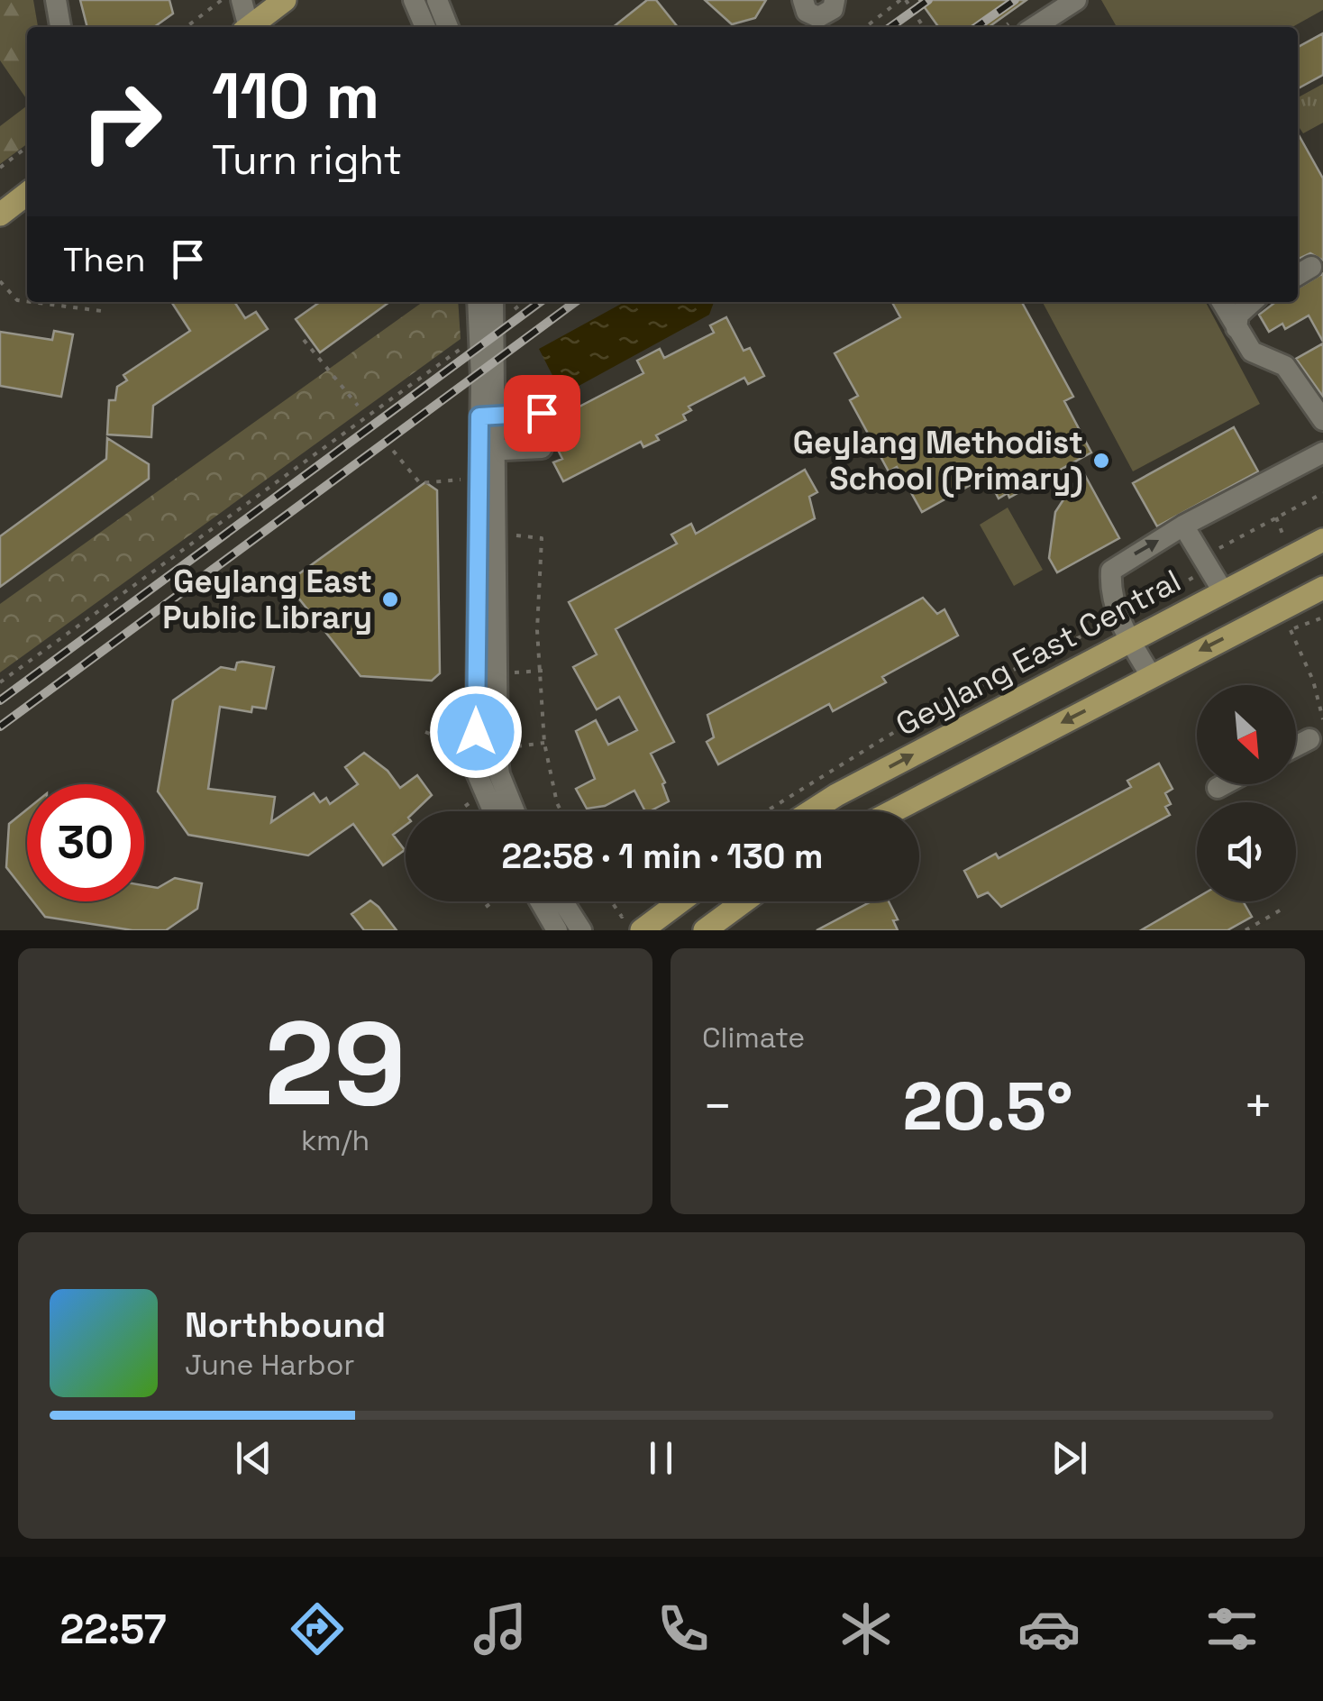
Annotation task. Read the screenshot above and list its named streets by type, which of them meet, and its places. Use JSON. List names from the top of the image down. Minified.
{"streets":{"main road":["Geylang East Central"]},"places":["Geylang Methodist School (Primary)","Geylang East Public Library"],"north":"bottom right","page":{"turn":["110 m","Turn right"],"then":"Then","limit":"30","trip":"22:58 · 1 min · 130 m","tile":[["29","km/h"],"Climate"],"heat":["−","20.5°","+"],"song":["Northbound","June Harbor"],"tabs":"22:57"}}
